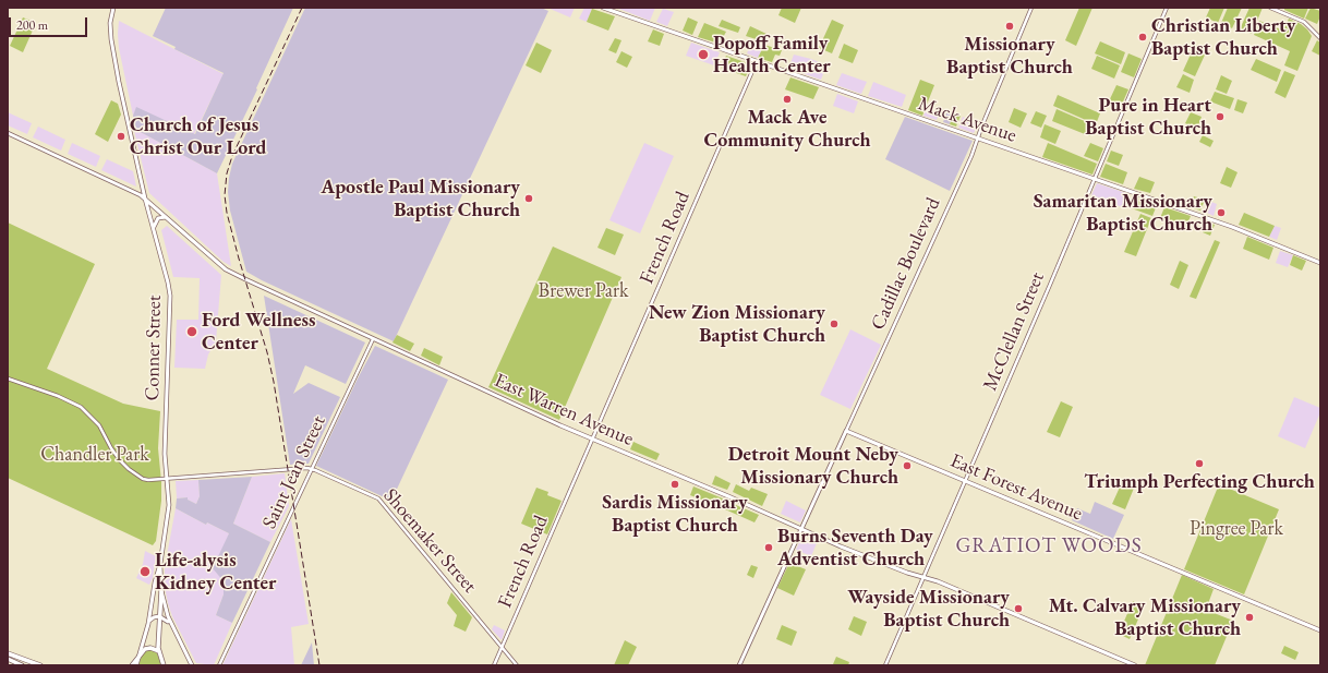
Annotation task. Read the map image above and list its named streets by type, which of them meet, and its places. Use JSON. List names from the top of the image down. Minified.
{"streets":{"main road":["Mack Avenue","Cadillac Boulevard","Conner Street","East Warren Avenue","East Forest Avenue"],"street":["French Road","McClellan Street","Saint Jean Street","Shoemaker Street"]},"crossings":[["Mack Avenue","French Road"],["Mack Avenue","Cadillac Boulevard"],["Mack Avenue","McClellan Street"],["French Road","East Warren Avenue"],["French Road","Shoemaker Street"],["Cadillac Boulevard","East Warren Avenue"],["Cadillac Boulevard","East Forest Avenue"],["McClellan Street","East Warren Avenue"],["McClellan Street","East Forest Avenue"],["Conner Street","East Warren Avenue"],["Conner Street","Shoemaker Street"],["East Warren Avenue","Saint Jean Street"],["Saint Jean Street","Shoemaker Street"]],"districts":["GRATIOT WOODS"],"parks":["Brewer Park","Chandler Park","Pingree Park"],"places":["Missionary Baptist Church","Christian Liberty Baptist Church","Popoff Family Health Center","Mack Ave Community Church","Pure in Heart Baptist Church","Church of Jesus Christ Our Lord","Apostle Paul Missionary Baptist Church","Samaritan Missionary Baptist Church","New Zion Missionary Baptist Church","Ford Wellness Center","Triumph Perfecting Church","Detroit Mount Neby Missionary Church","Sardis Missionary Baptist Church","Burns Seventh Day Adventist Church","Life-alysis Kidney Center","Wayside Missionary Baptist Church","Mt. Calvary Missionary Baptist Church"],"scale_bar":"200 m"}
